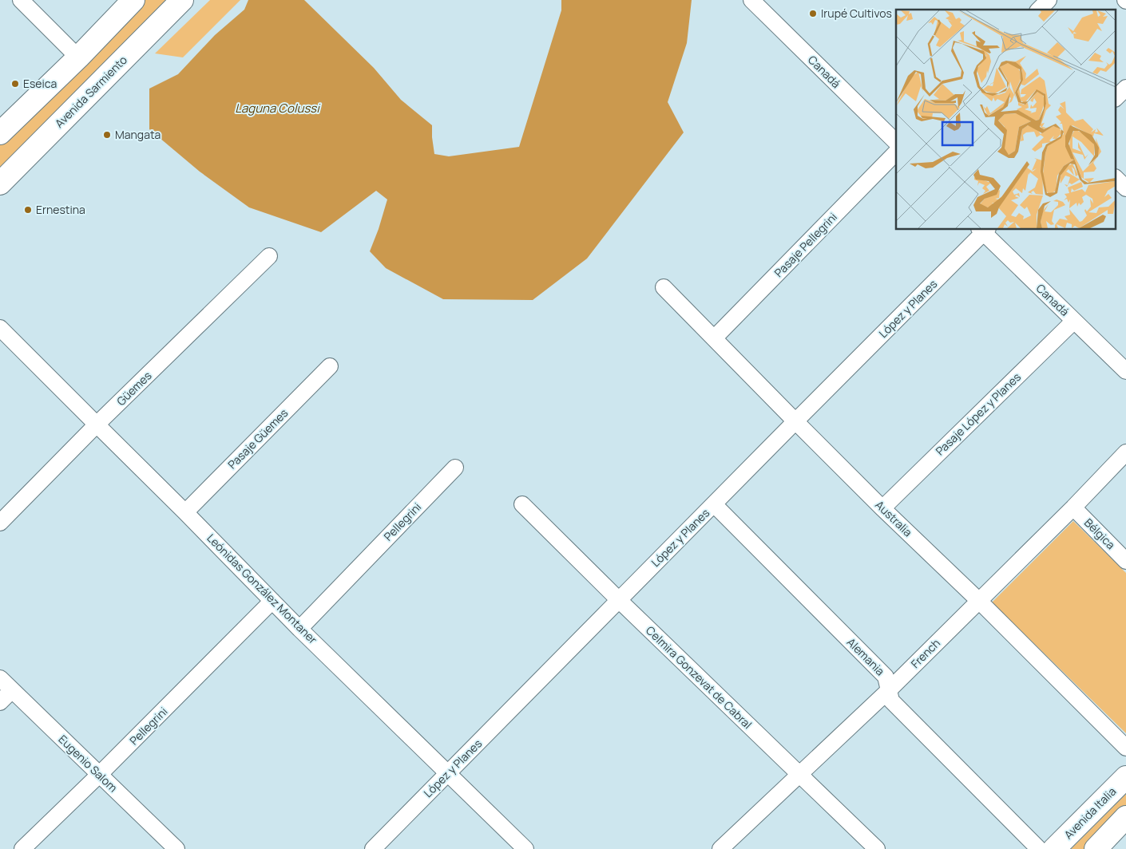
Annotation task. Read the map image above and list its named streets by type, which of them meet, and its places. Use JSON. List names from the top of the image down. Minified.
{"streets":{"main road":["Avenida Sarmiento","Avenida Italia"],"street":["Canadá","Pasaje Pellegrini","López y Planes","Güemes","Pasaje López y Planes","Pasaje Güemes","Australia","Pellegrini","Bélgica","Leónidas González Montaner","French","Alemania","Celmira Gonzevat de Cabral","Eugenio Salom"]},"crossings":[["Canadá","López y Planes"],["Canadá","Pasaje López y Planes"],["Pasaje Pellegrini","Australia"],["López y Planes","Australia"],["López y Planes","Leónidas González Montaner"],["López y Planes","Alemania"],["López y Planes","Celmira Gonzevat de Cabral"],["Güemes","Leónidas González Montaner"],["Pasaje López y Planes","Australia"],["Pasaje Güemes","Leónidas González Montaner"],["Australia","French"],["Pellegrini","Leónidas González Montaner"],["Pellegrini","Eugenio Salom"],["Bélgica","French"],["French","Alemania"],["French","Celmira Gonzevat de Cabral"]],"water":["Laguna Colussi"],"places":["Irupé Cultivos","Eseica","Mangata","Ernestina"]}
